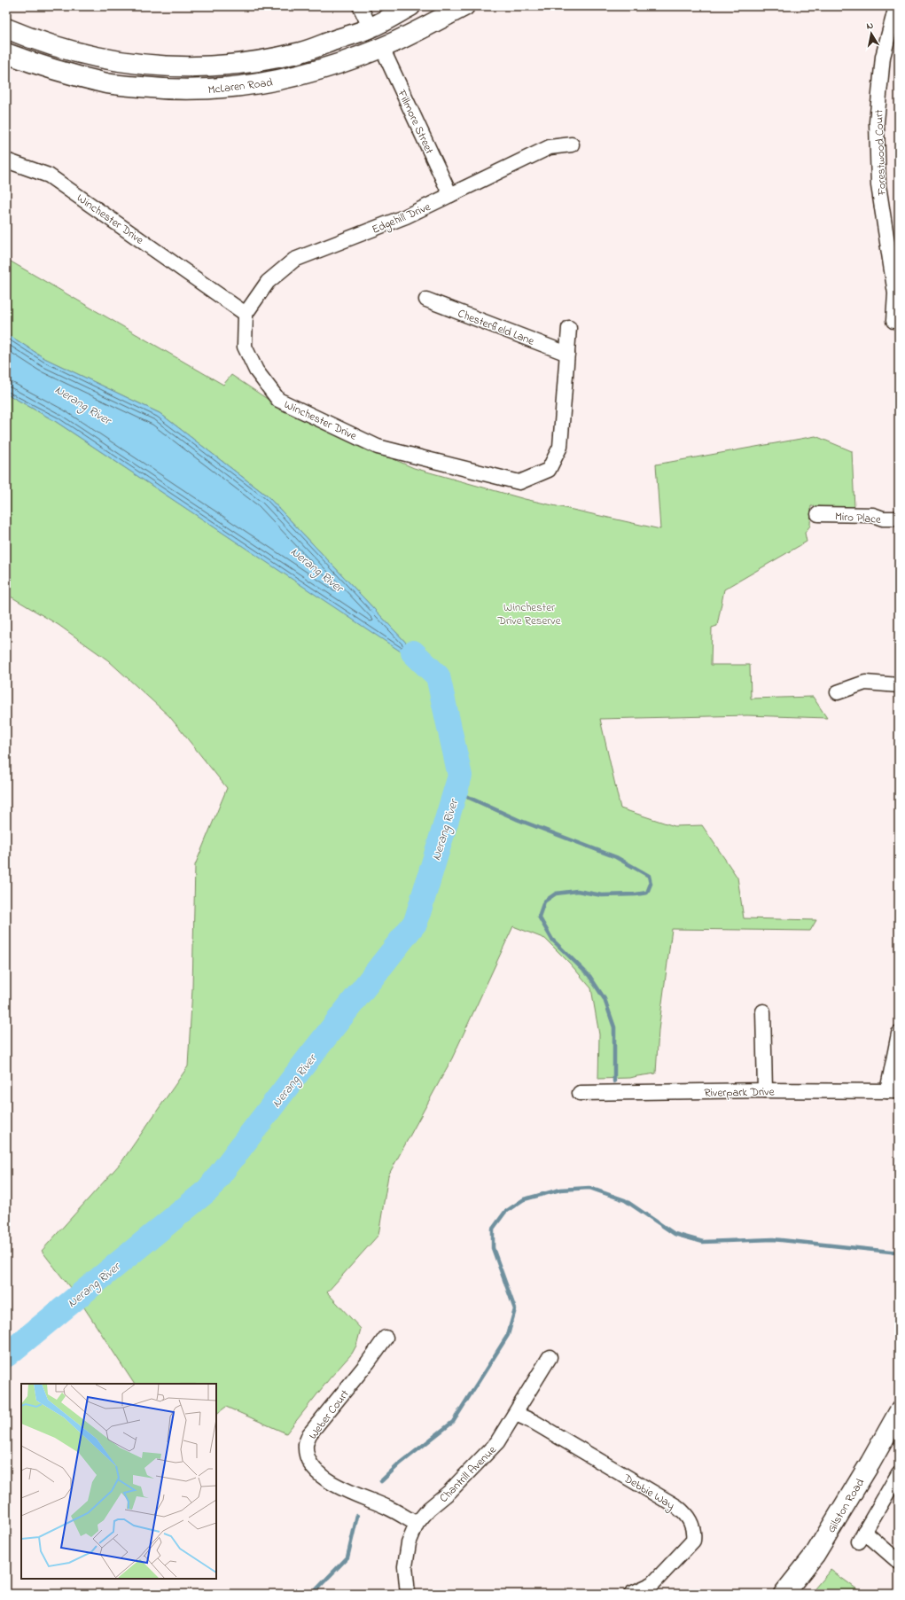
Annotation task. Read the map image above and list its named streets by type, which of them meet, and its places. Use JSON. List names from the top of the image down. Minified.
{"streets":{"main road":["McLaren Road","Gilston Road"],"street":["Fillmore Street","Forestwood Court","Edgehill Drive","Winchester Drive","Chesterfield Lane","Miro Place","Riverpark Drive","Weber Court","Chantrill Avenue","Debbie Way"]},"crossings":[["McLaren Road","Fillmore Street"],["Fillmore Street","Edgehill Drive"],["Edgehill Drive","Winchester Drive"],["Winchester Drive","Chesterfield Lane"],["Weber Court","Chantrill Avenue"],["Chantrill Avenue","Debbie Way"]],"water":["Nerang River"],"parks":["Winchester Drive Reserve"],"north":"top"}
